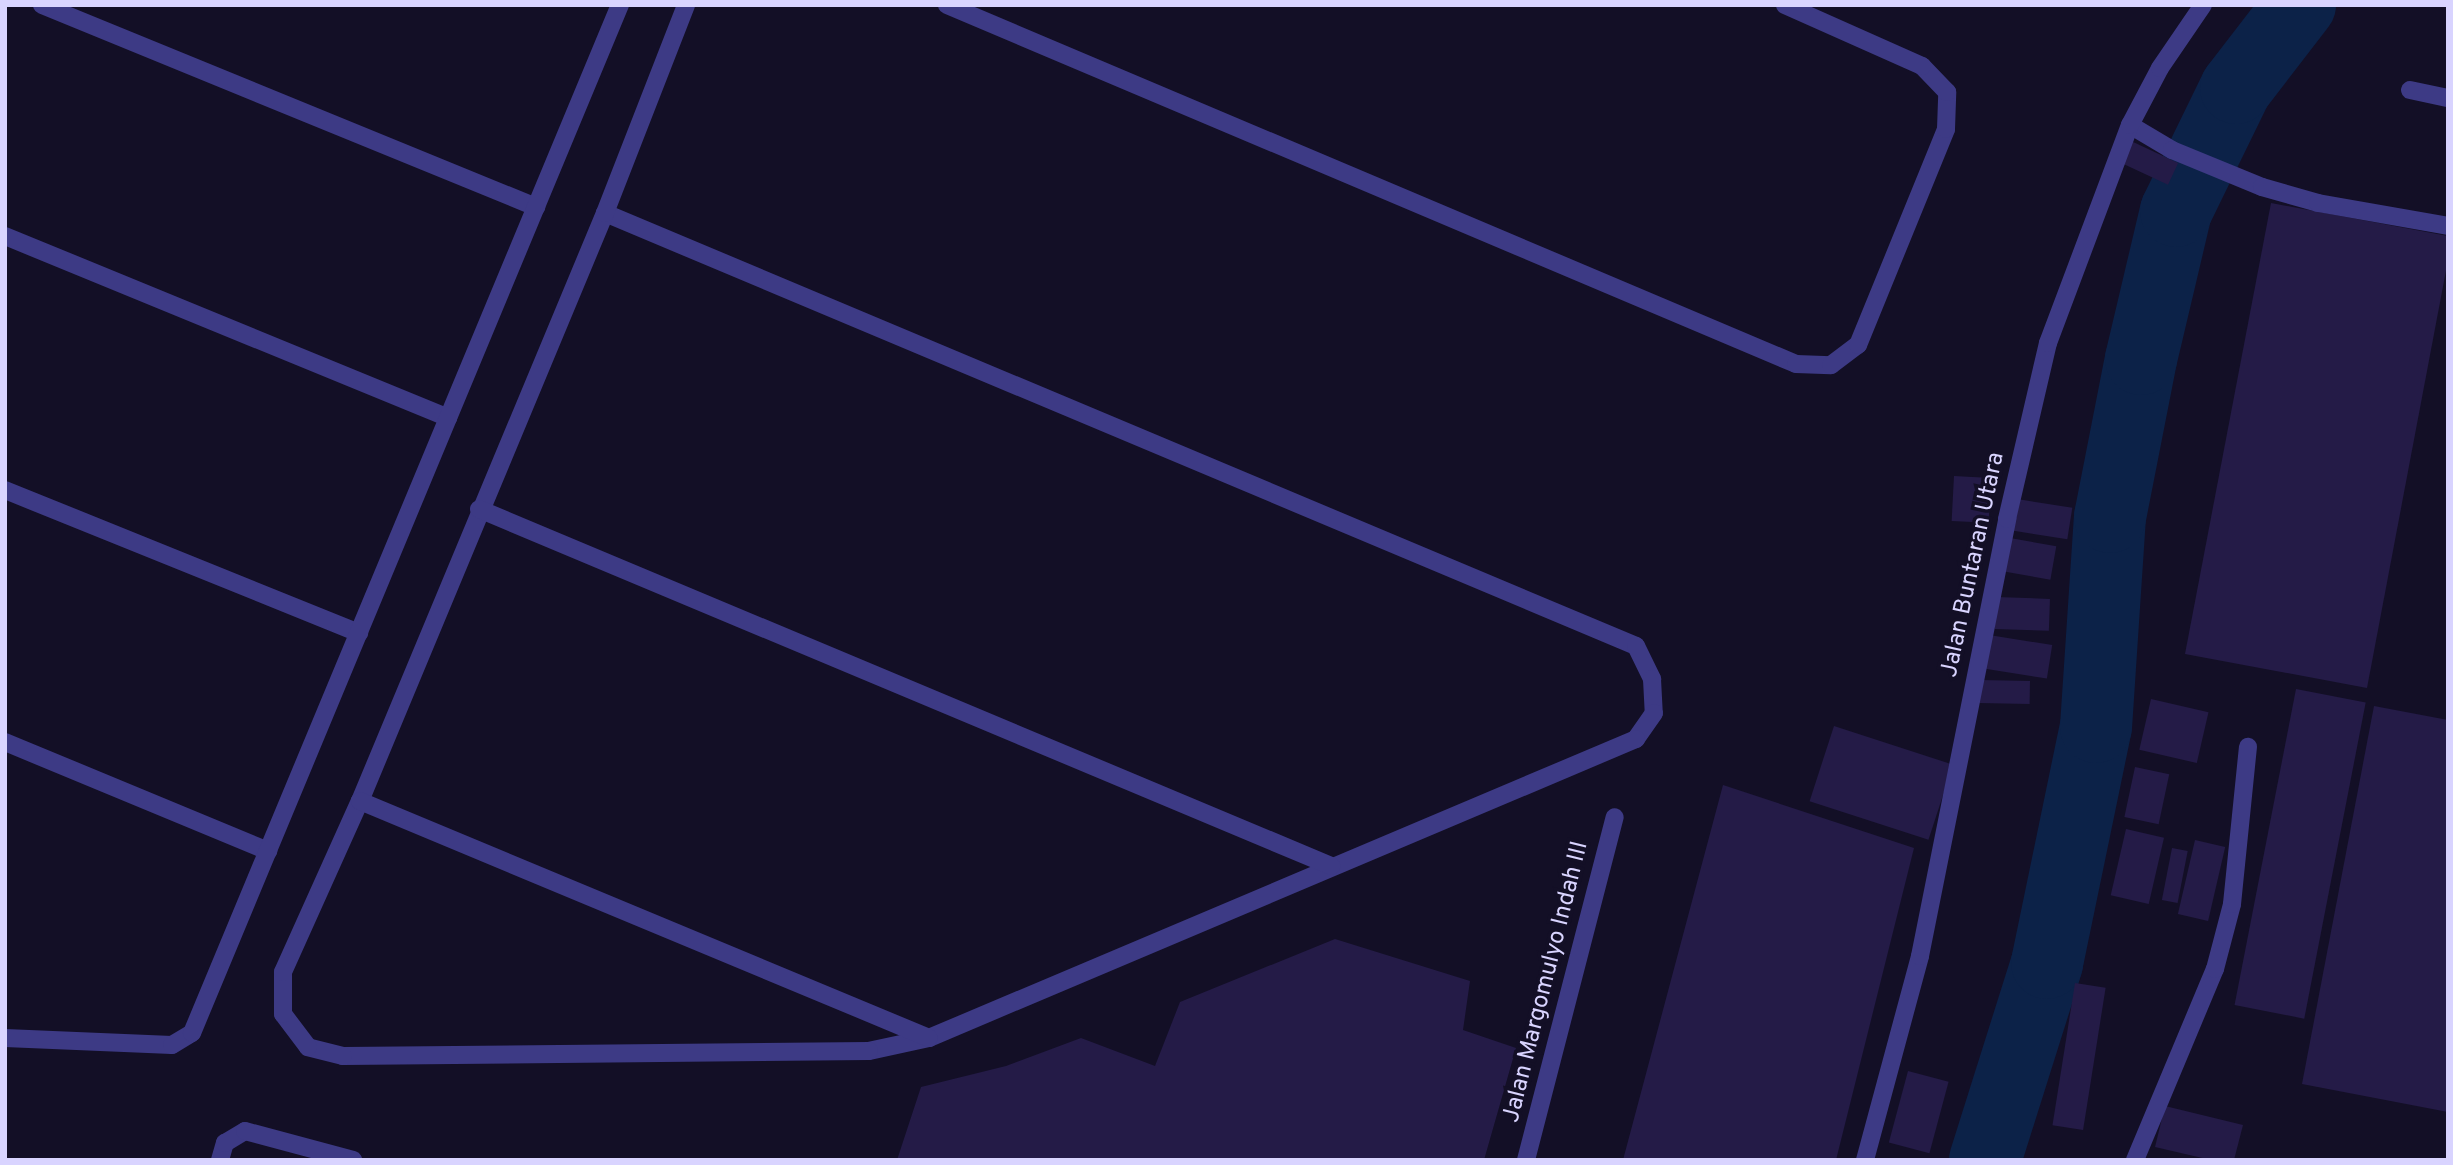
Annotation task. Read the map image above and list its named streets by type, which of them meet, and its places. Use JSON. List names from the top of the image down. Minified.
{"streets":{"street":["Jalan Buntaran Utara","Jalan Margomulyo Indah III"]}}
